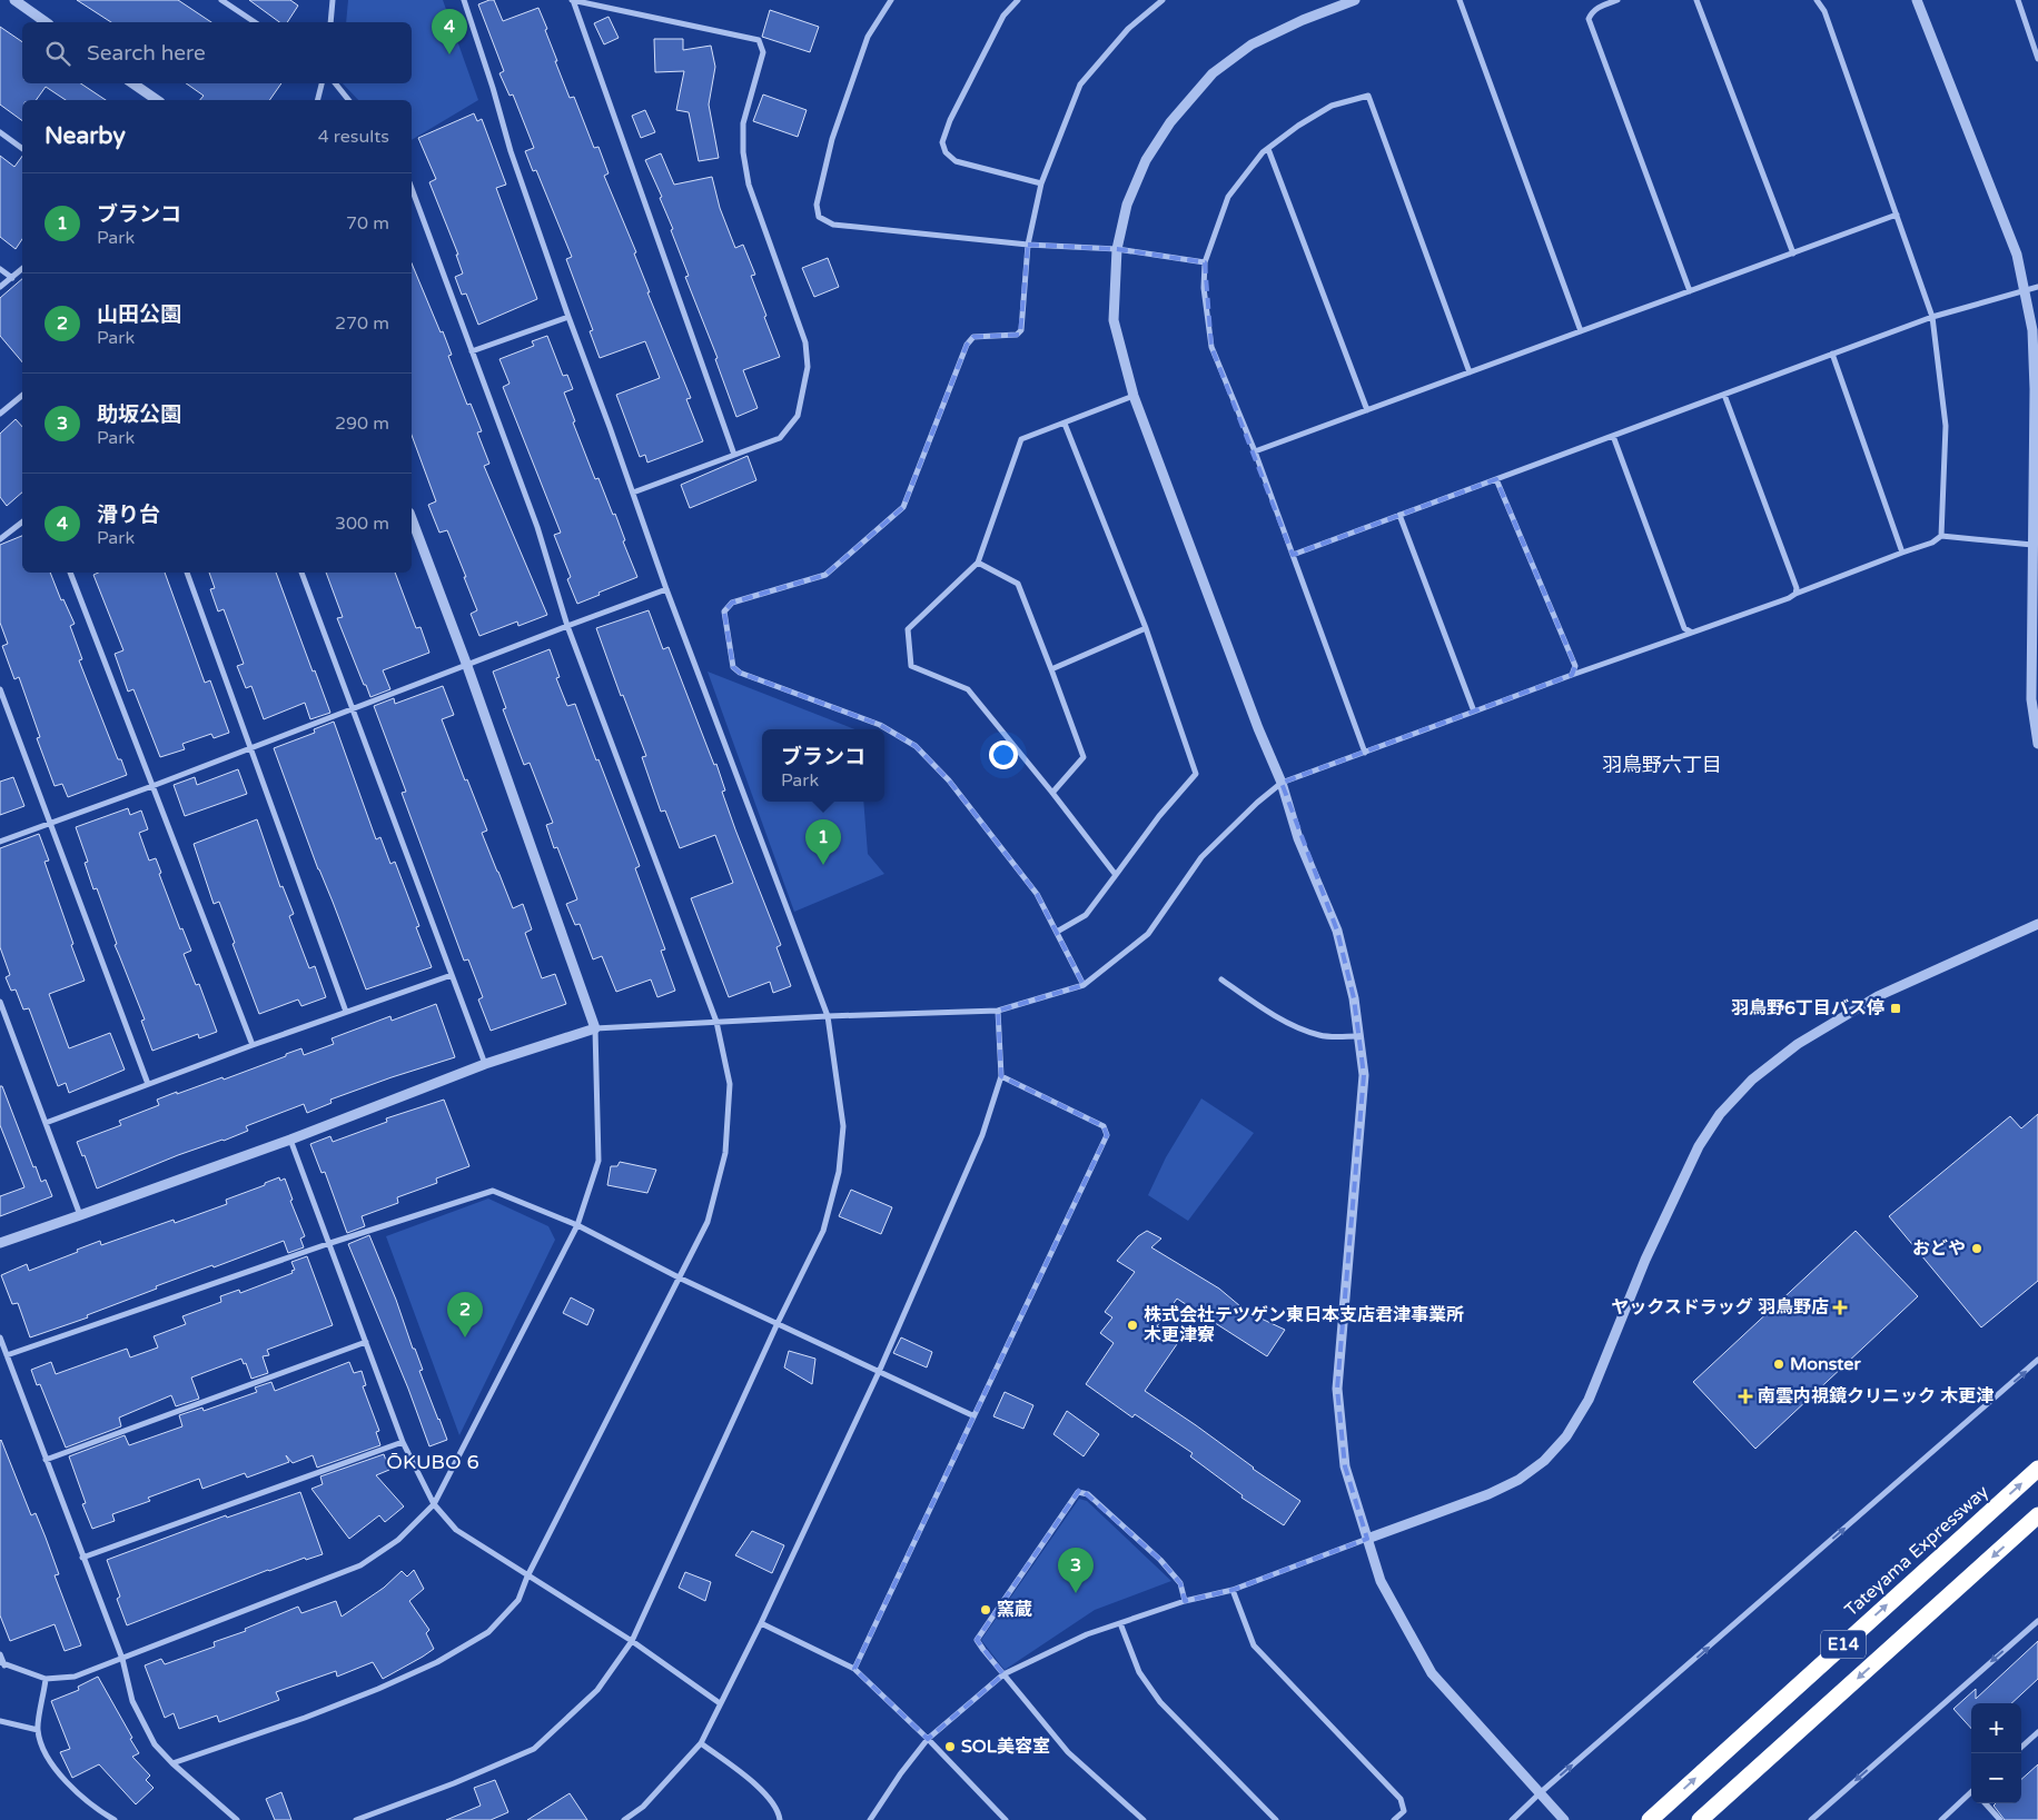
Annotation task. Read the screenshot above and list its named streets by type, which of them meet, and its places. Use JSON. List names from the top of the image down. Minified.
{"streets":{"highway":["Tateyama Expressway","E14"]},"districts":["羽鳥野六丁目","ŌKUBO 6"],"places":{"transit":["羽鳥野6丁目バス停"],"other":["おどや","株式会社テツゲン東日本支店君津事業所 木更津寮","Monster","窯蔵","SOL美容室"],"health":["ヤックスドラッグ 羽鳥野店","南雲内視鏡クリニック 木更津"]},"page":{"pins":["4","1","2","3"],"search":"Search here","heading":["Nearby","4 results"],"list":[{"mark":"1","name":"ブランコ","note":"Park","value":"70 m"},{"mark":"2","name":"山田公園","note":"Park","value":"270 m"},{"mark":"3","name":"助坂公園","note":"Park","value":"290 m"},{"mark":"4","name":"滑り台","note":"Park","value":"300 m"}],"popup":["ブランコ","Park"],"map_buttons":["+","−"]}}
